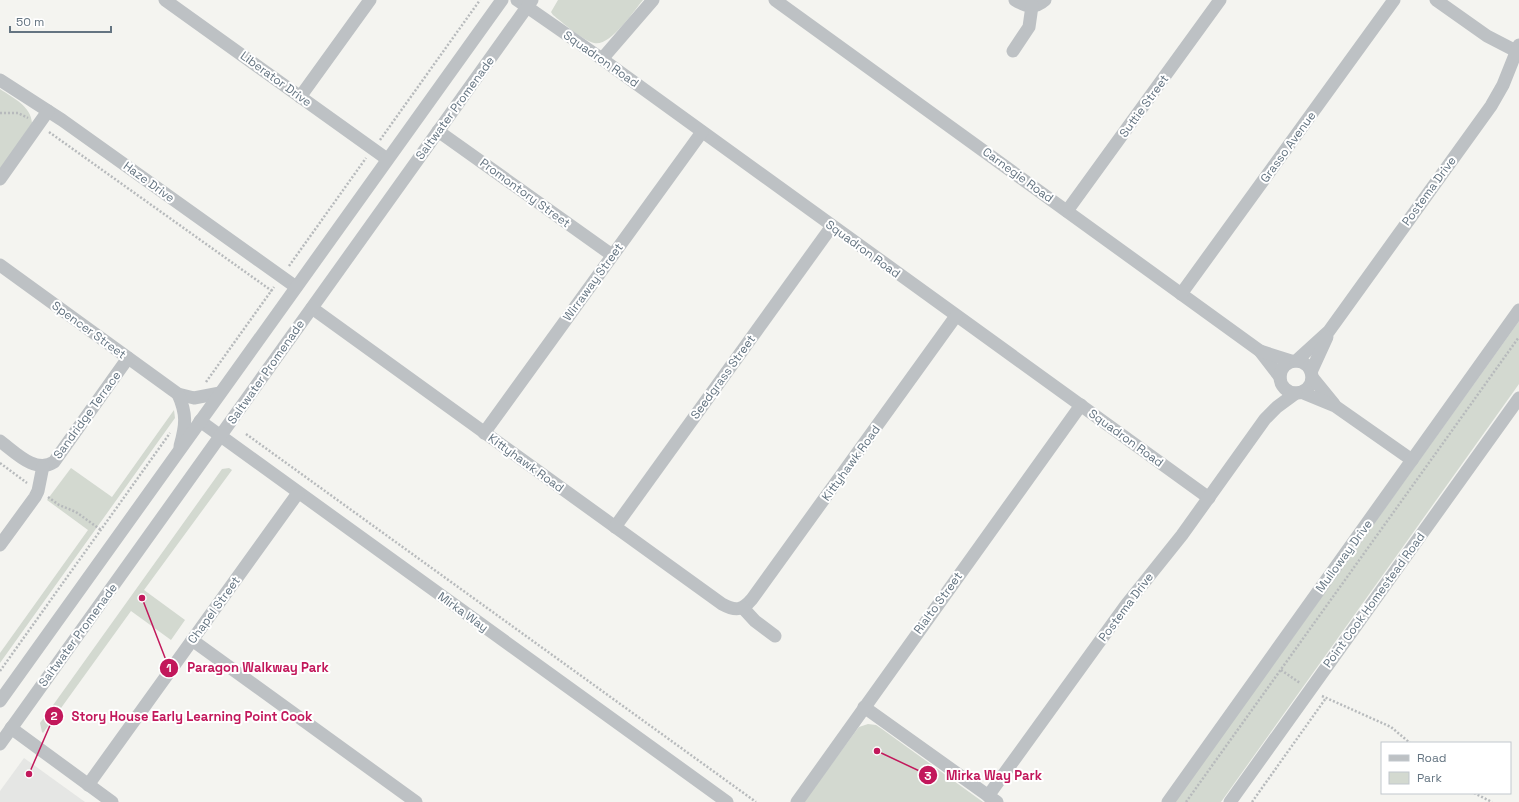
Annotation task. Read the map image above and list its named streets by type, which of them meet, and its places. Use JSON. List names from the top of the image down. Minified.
{"streets":{"street":["Squadron Road","Liberator Drive","Suttie Street","Saltwater Promenade","Grasso Avenue","Carnegie Road","Haze Drive","Postema Drive","Promontory Street","Wirraway Street","Spencer Street","Seedgrass Street","Sandridge Terrace","Kittyhawk Road","Mulloway Drive","Point Cook Homestead Road","Rialto Street","Chapel Street","Mirka Way"]},"crossings":[["Squadron Road","Saltwater Promenade"],["Squadron Road","Postema Drive"],["Squadron Road","Wirraway Street"],["Squadron Road","Seedgrass Street"],["Squadron Road","Kittyhawk Road"],["Squadron Road","Rialto Street"],["Liberator Drive","Saltwater Promenade"],["Suttie Street","Carnegie Road"],["Saltwater Promenade","Haze Drive"],["Saltwater Promenade","Promontory Street"],["Saltwater Promenade","Spencer Street"],["Saltwater Promenade","Kittyhawk Road"],["Saltwater Promenade","Mirka Way"],["Grasso Avenue","Carnegie Road"],["Carnegie Road","Postema Drive"],["Promontory Street","Wirraway Street"],["Wirraway Street","Kittyhawk Road"],["Spencer Street","Sandridge Terrace"],["Seedgrass Street","Kittyhawk Road"],["Chapel Street","Mirka Way"]],"places":["Paragon Walkway Park","Mirka Way Park","Story House Early Learning Point Cook"],"legend":["Road","Park"],"scale_bar":"50 m"}
